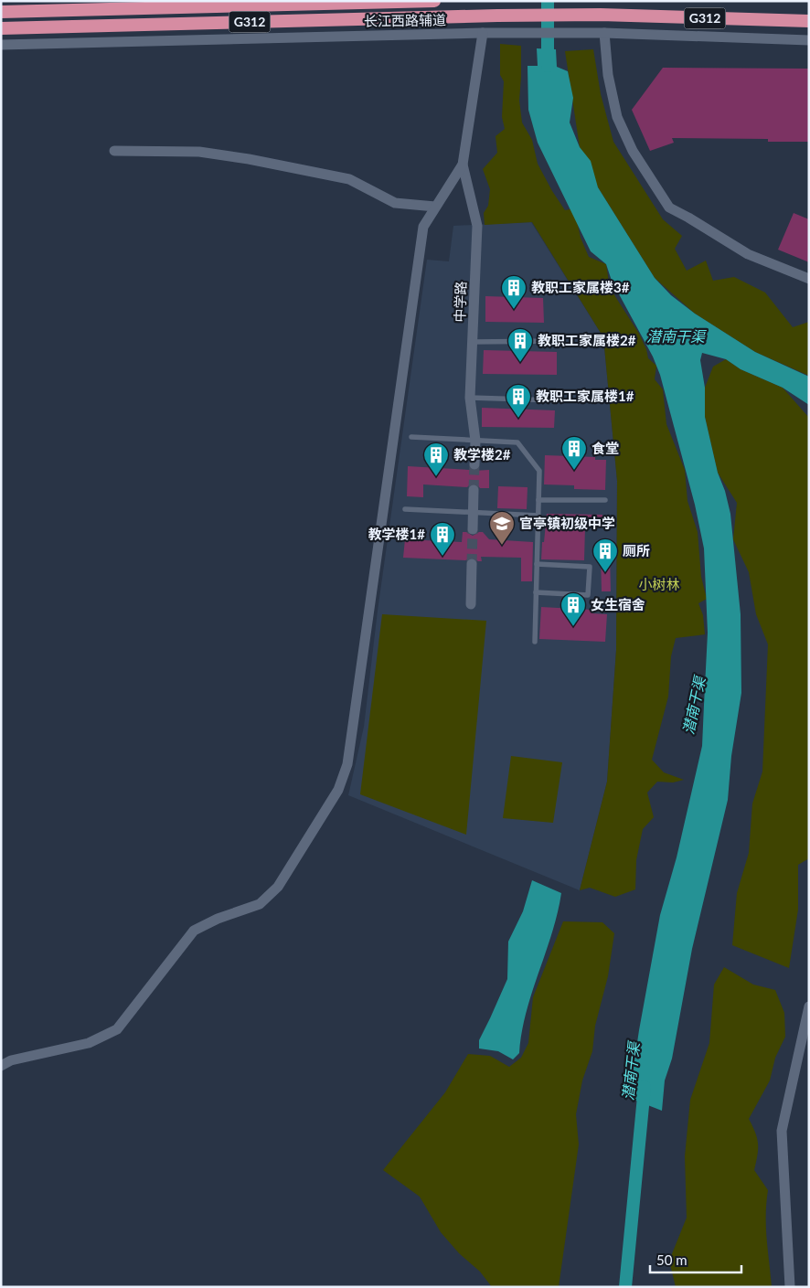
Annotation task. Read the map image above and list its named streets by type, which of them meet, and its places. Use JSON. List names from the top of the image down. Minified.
{"streets":{"highway":["G312"],"street":["长江西路辅道","中学路"]},"water":["潜南干渠"],"parks":["小树林"],"places":{"building":["教职工家属楼3#","教职工家属楼2#","教职工家属楼1#","食堂","教学楼2#","教学楼1#","厕所","女生宿舍"],"school or university":["官亭镇初级中学"]},"scale_bar":"50 m"}
